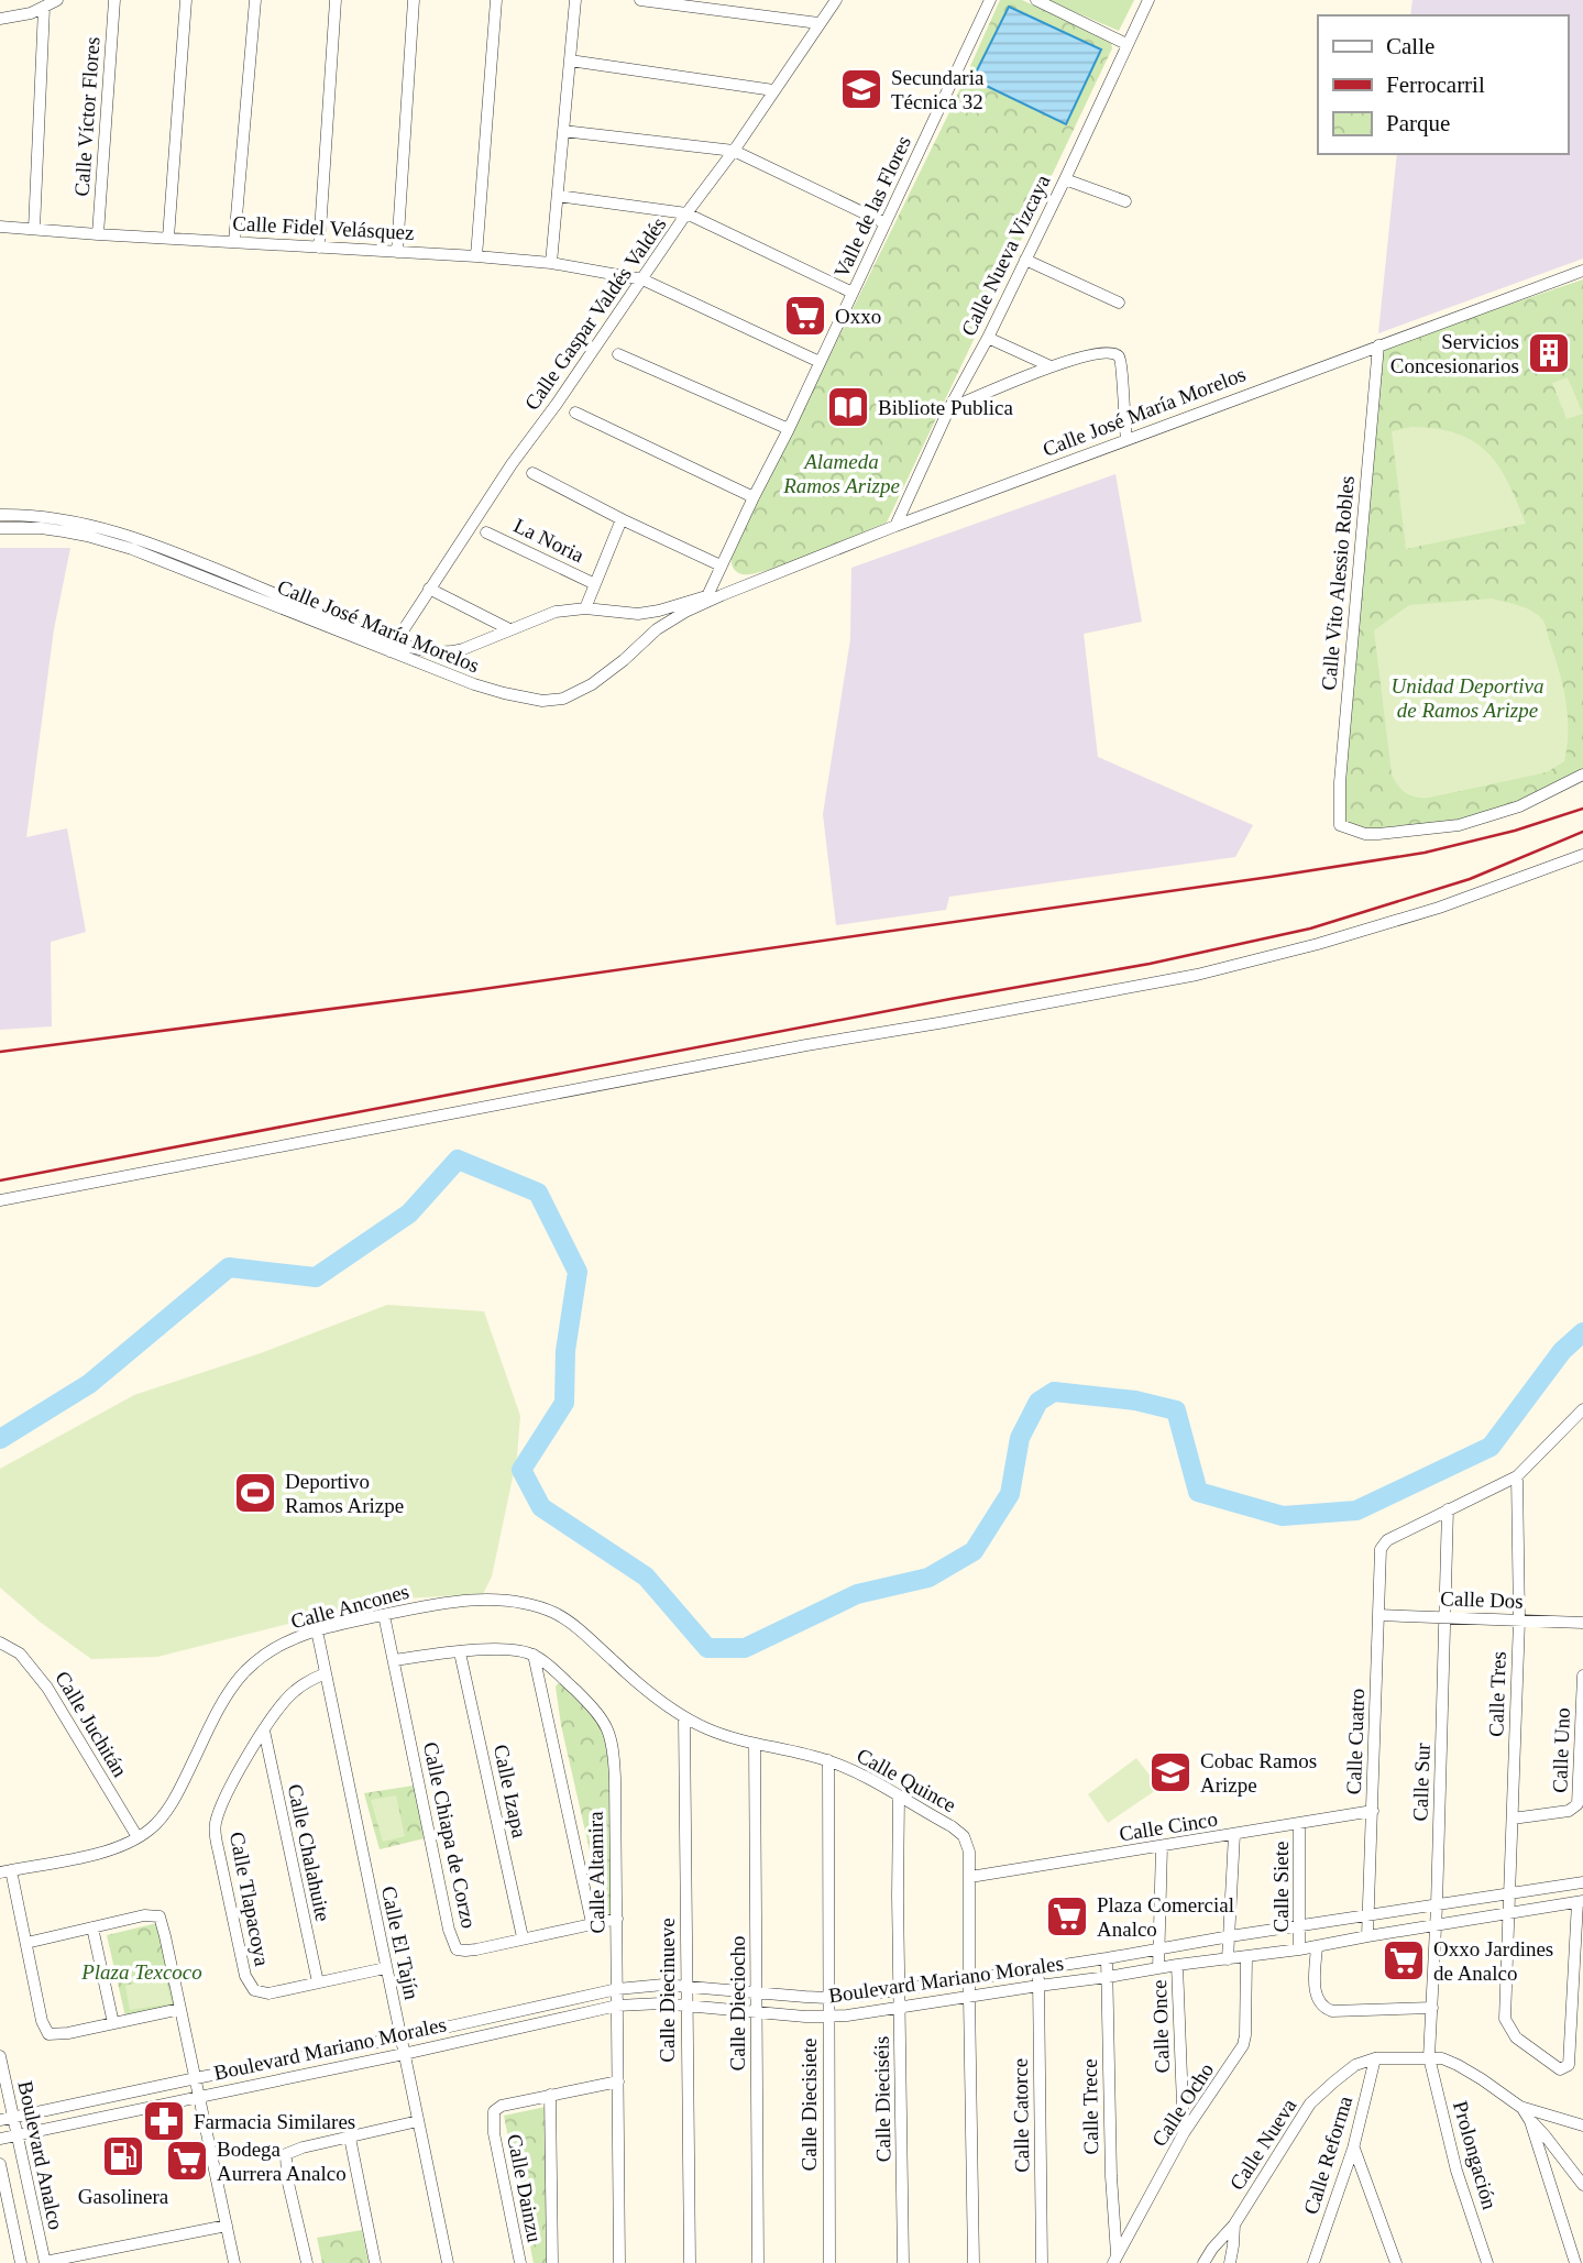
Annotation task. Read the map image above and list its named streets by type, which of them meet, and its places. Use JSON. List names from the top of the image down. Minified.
{"streets":{"street":["Calle Víctor Flores","Valle de las Flores","Calle Fidel Velásquez","Calle Nueva Vizcaya","Calle Gaspar Valdés Valdés","Calle José María Morelos","La Noria","Calle Vito Alessio Robles","Calle Dos","Calle Ancones","Calle Tres","Calle Juchitán","Calle Cuatro","Calle Uno","Calle Quince","Calle Sur","Calle Izapa","Calle Cinco","Calle Chiapa de Corzo","Calle Chalahuite","Calle Altamira","Calle Siete","Calle Tlapacoya","Calle El Tajín","Boulevard Mariano Morales","Calle Diecinueve","Calle Dieciocho","Calle Once","Calle Dieciséis","Calle Diecisiete","Calle Ocho","Calle Trece","Calle Catorce","Calle Nueva","Boulevard Analco","Calle Reforma","Prolongación","Calle Dainzu"]},"crossings":[["Calle Víctor Flores","Calle Fidel Velásquez"],["Valle de las Flores","Calle Fidel Velásquez"],["Valle de las Flores","Calle José María Morelos"],["Calle Fidel Velásquez","Calle Gaspar Valdés Valdés"],["Calle Nueva Vizcaya","Calle José María Morelos"],["Calle Gaspar Valdés Valdés","Calle José María Morelos"],["Calle José María Morelos","Calle Vito Alessio Robles"],["Calle Dos","Calle Tres"],["Calle Dos","Calle Cuatro"],["Calle Dos","Calle Sur"],["Calle Ancones","Calle Juchitán"],["Calle Ancones","Calle Quince"],["Calle Ancones","Calle Chiapa de Corzo"],["Calle Ancones","Calle El Tajín"],["Calle Ancones","Calle Diecinueve"],["Calle Tres","Calle Uno"],["Calle Tres","Boulevard Mariano Morales"],["Calle Cuatro","Calle Sur"],["Calle Cuatro","Calle Cinco"],["Calle Cuatro","Boulevard Mariano Morales"],["Calle Quince","Calle Cinco"],["Calle Quince","Boulevard Mariano Morales"],["Calle Quince","Calle Diecinueve"],["Calle Quince","Calle Dieciocho"],["Calle Quince","Calle Dieciséis"],["Calle Quince","Calle Diecisiete"],["Calle Sur","Boulevard Mariano Morales"],["Calle Sur","Calle Nueva"],["Calle Sur","Prolongación"],["Calle Izapa","Calle Chiapa de Corzo"],["Calle Cinco","Calle Siete"],["Calle Chiapa de Corzo","Calle Altamira"],["Calle Chalahuite","Calle Tlapacoya"],["Calle Altamira","Boulevard Mariano Morales"],["Calle Altamira","Calle Dainzu"],["Calle Siete","Boulevard Mariano Morales"],["Calle Tlapacoya","Calle El Tajín"],["Calle El Tajín","Boulevard Mariano Morales"],["Boulevard Mariano Morales","Calle Diecinueve"],["Boulevard Mariano Morales","Calle Dieciocho"],["Boulevard Mariano Morales","Calle Once"],["Boulevard Mariano Morales","Calle Dieciséis"],["Boulevard Mariano Morales","Calle Diecisiete"],["Boulevard Mariano Morales","Calle Ocho"],["Boulevard Mariano Morales","Calle Trece"],["Boulevard Mariano Morales","Calle Catorce"],["Boulevard Mariano Morales","Boulevard Analco"],["Calle Once","Calle Ocho"],["Calle Ocho","Calle Trece"],["Calle Nueva","Calle Reforma"],["Calle Nueva","Prolongación"]],"parks":["Alameda Ramos Arizpe","Unidad Deportiva de Ramos Arizpe","Plaza Texcoco"],"places":{"school or university":["Secundaria Técnica 32","Cobac Ramos Arizpe"],"supermarket":["Oxxo","Plaza Comercial Analco","Oxxo Jardines de Analco","Bodega Aurrera Analco"],"building":["Servicios Concesionarios"],"library":["Bibliote Publica"],"sports":["Deportivo Ramos Arizpe"],"pharmacy":["Farmacia Similares"],"fuel station":["Gasolinera"]},"legend":["Calle","Ferrocarril","Parque"]}
